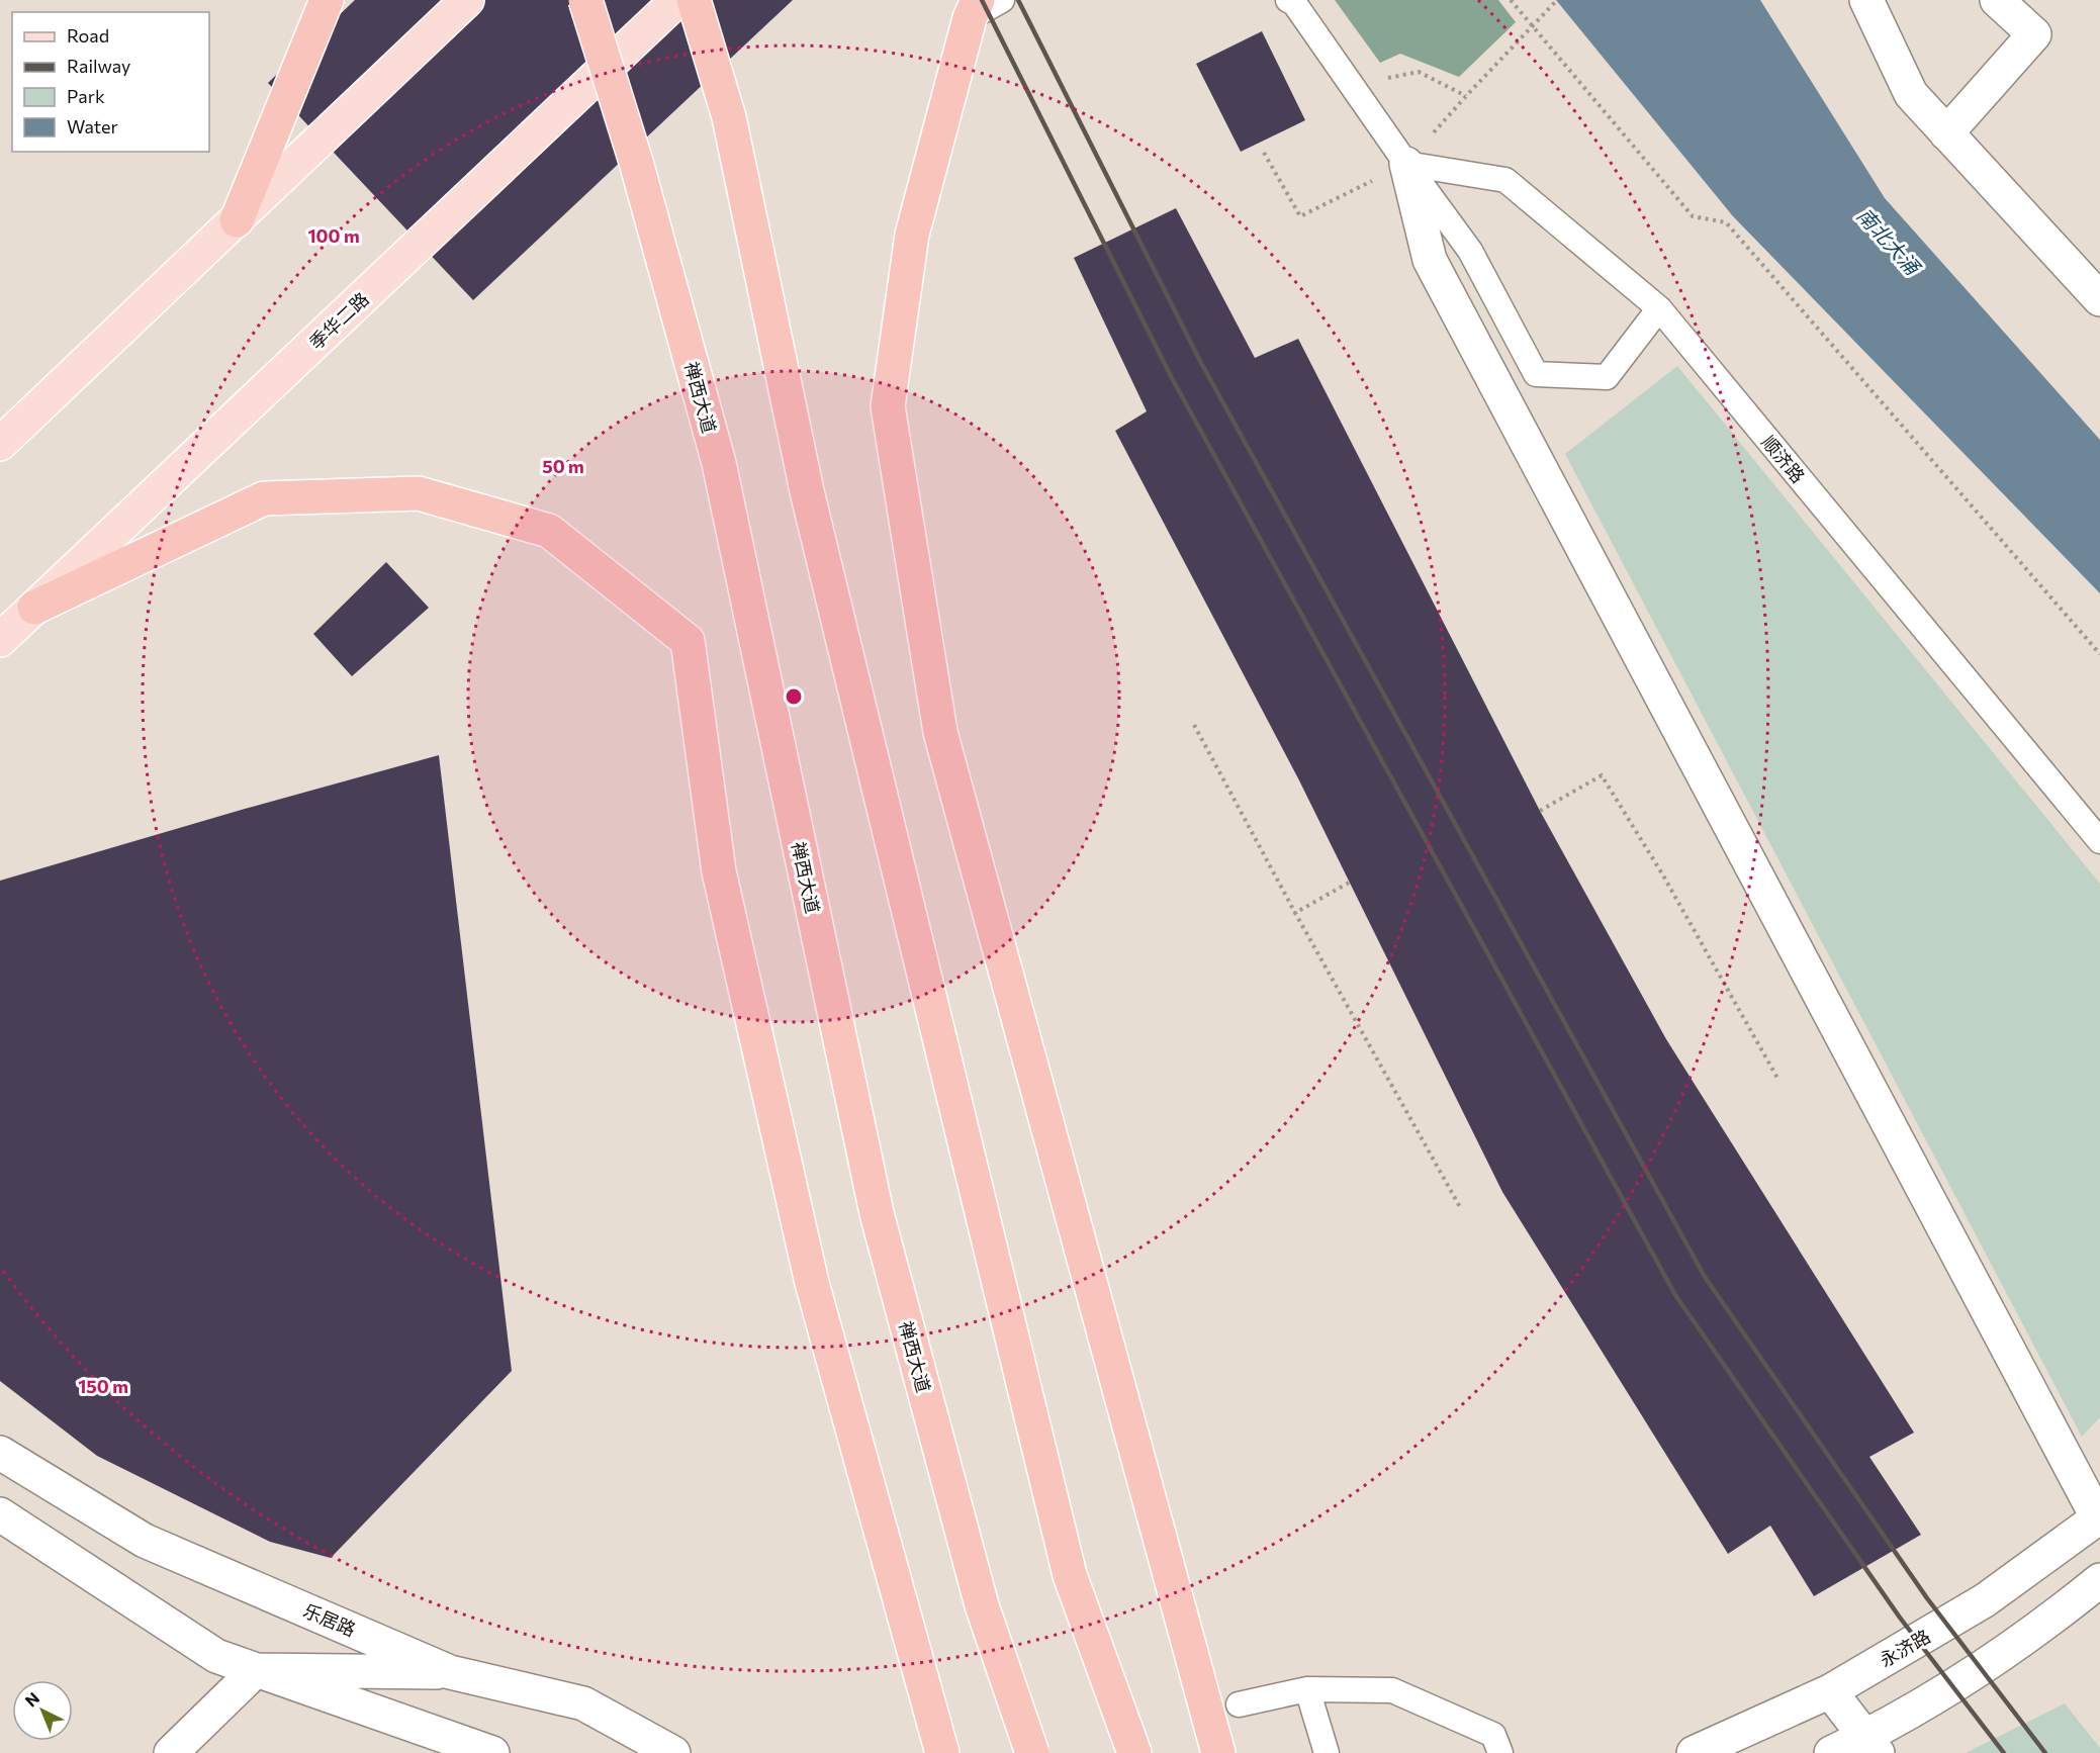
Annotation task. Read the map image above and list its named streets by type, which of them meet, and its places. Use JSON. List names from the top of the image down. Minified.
{"streets":{"highway":["禅西大道"],"main road":["季华二路"],"street":["乐居路","永济路"],"lane":["顺济路"]},"water":["南北大涌"],"legend":["Road","Railway","Park","Water"],"north":"top left","rings":["100 m","50 m","150 m"]}
